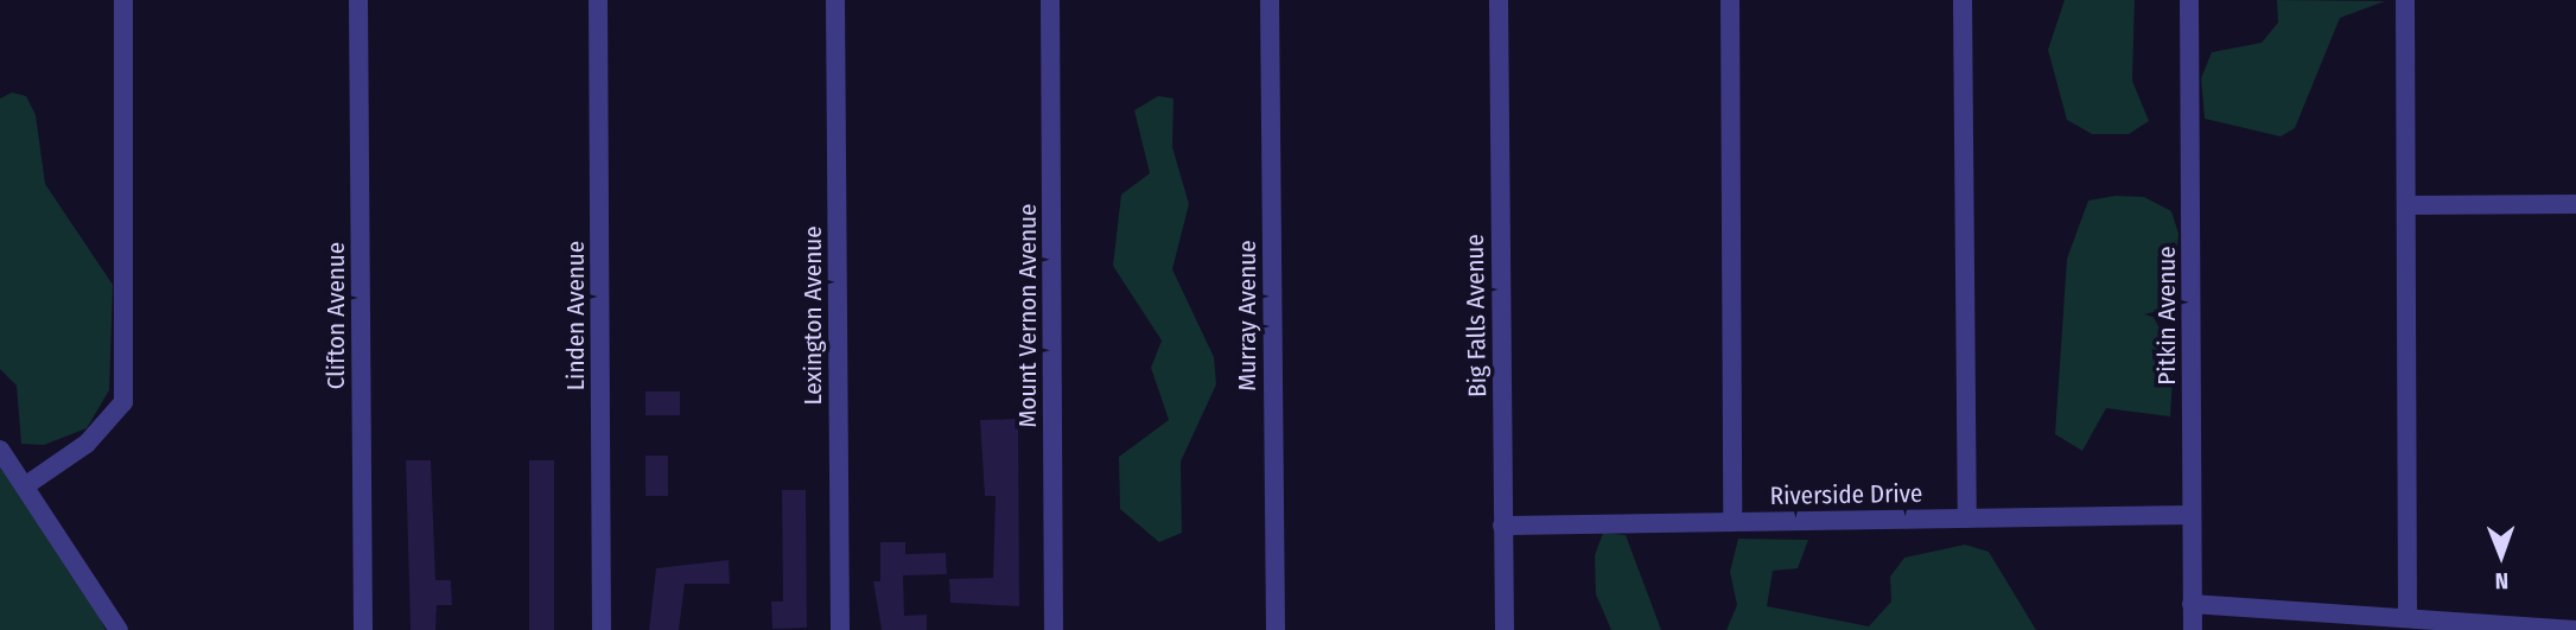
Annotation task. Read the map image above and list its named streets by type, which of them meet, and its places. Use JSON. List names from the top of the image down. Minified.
{"streets":{"street":["Clifton Avenue","Linden Avenue","Lexington Avenue","Mount Vernon Avenue","Murray Avenue","Big Falls Avenue","Pitkin Avenue","Riverside Drive"]},"crossings":[["Big Falls Avenue","Riverside Drive"],["Pitkin Avenue","Riverside Drive"]],"north":"bottom"}
